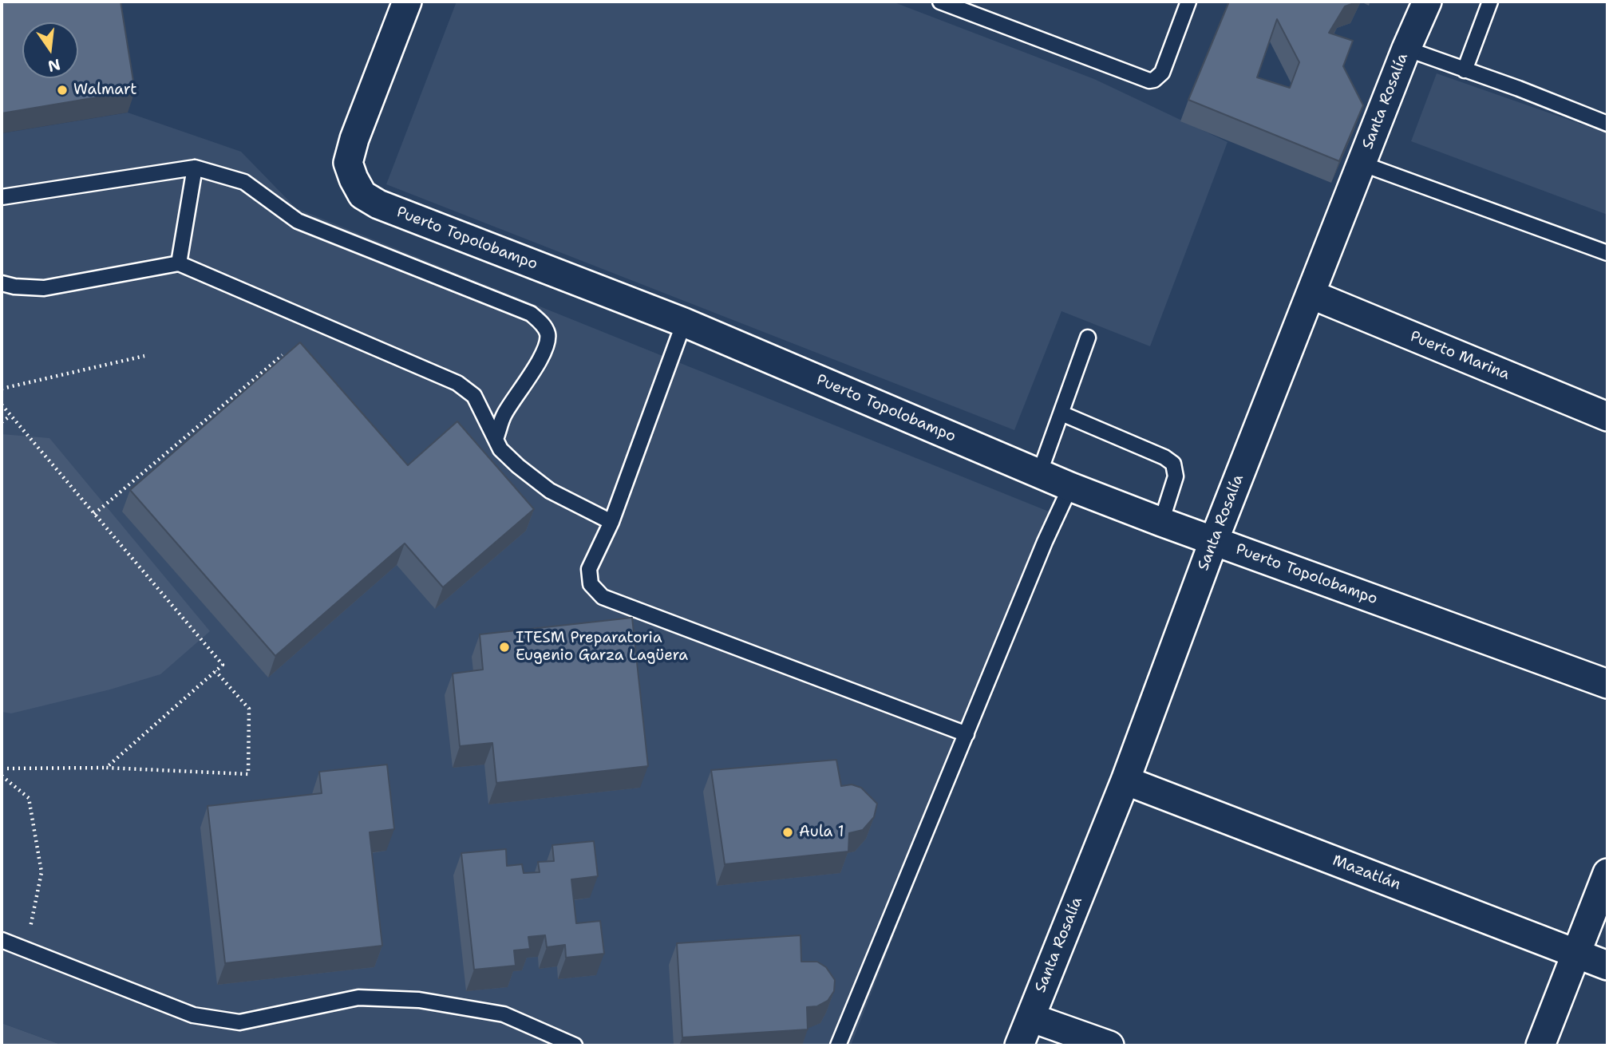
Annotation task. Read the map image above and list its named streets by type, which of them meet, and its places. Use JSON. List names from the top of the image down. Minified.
{"streets":{"street":["Santa Rosalía","Puerto Topolobampo","Puerto Marina","Mazatlán"]},"crossings":[["Santa Rosalía","Puerto Topolobampo"],["Santa Rosalía","Puerto Marina"],["Santa Rosalía","Mazatlán"]],"places":["Walmart","ITESM Preparatoria Eugenio Garza Lagüera","Aula 1"],"north":"bottom"}
